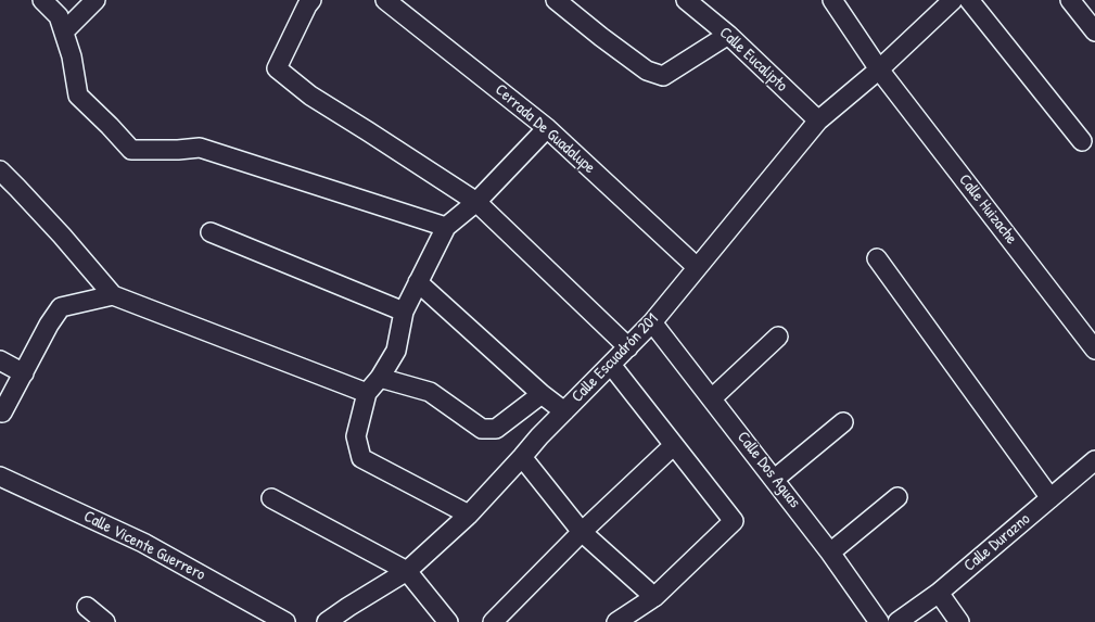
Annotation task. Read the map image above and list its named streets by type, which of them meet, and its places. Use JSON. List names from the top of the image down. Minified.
{"streets":{"street":["Calle Eucalipto","Cerrada De Guadalupe","Calle Huizache","Calle Escuadrón 201","Calle Dos Aguas","Calle Durazno","Calle Vicente Guerrero"]},"crossings":[["Calle Eucalipto","Calle Escuadrón 201"],["Cerrada De Guadalupe","Calle Escuadrón 201"],["Calle Huizache","Calle Escuadrón 201"],["Calle Escuadrón 201","Calle Dos Aguas"]]}
